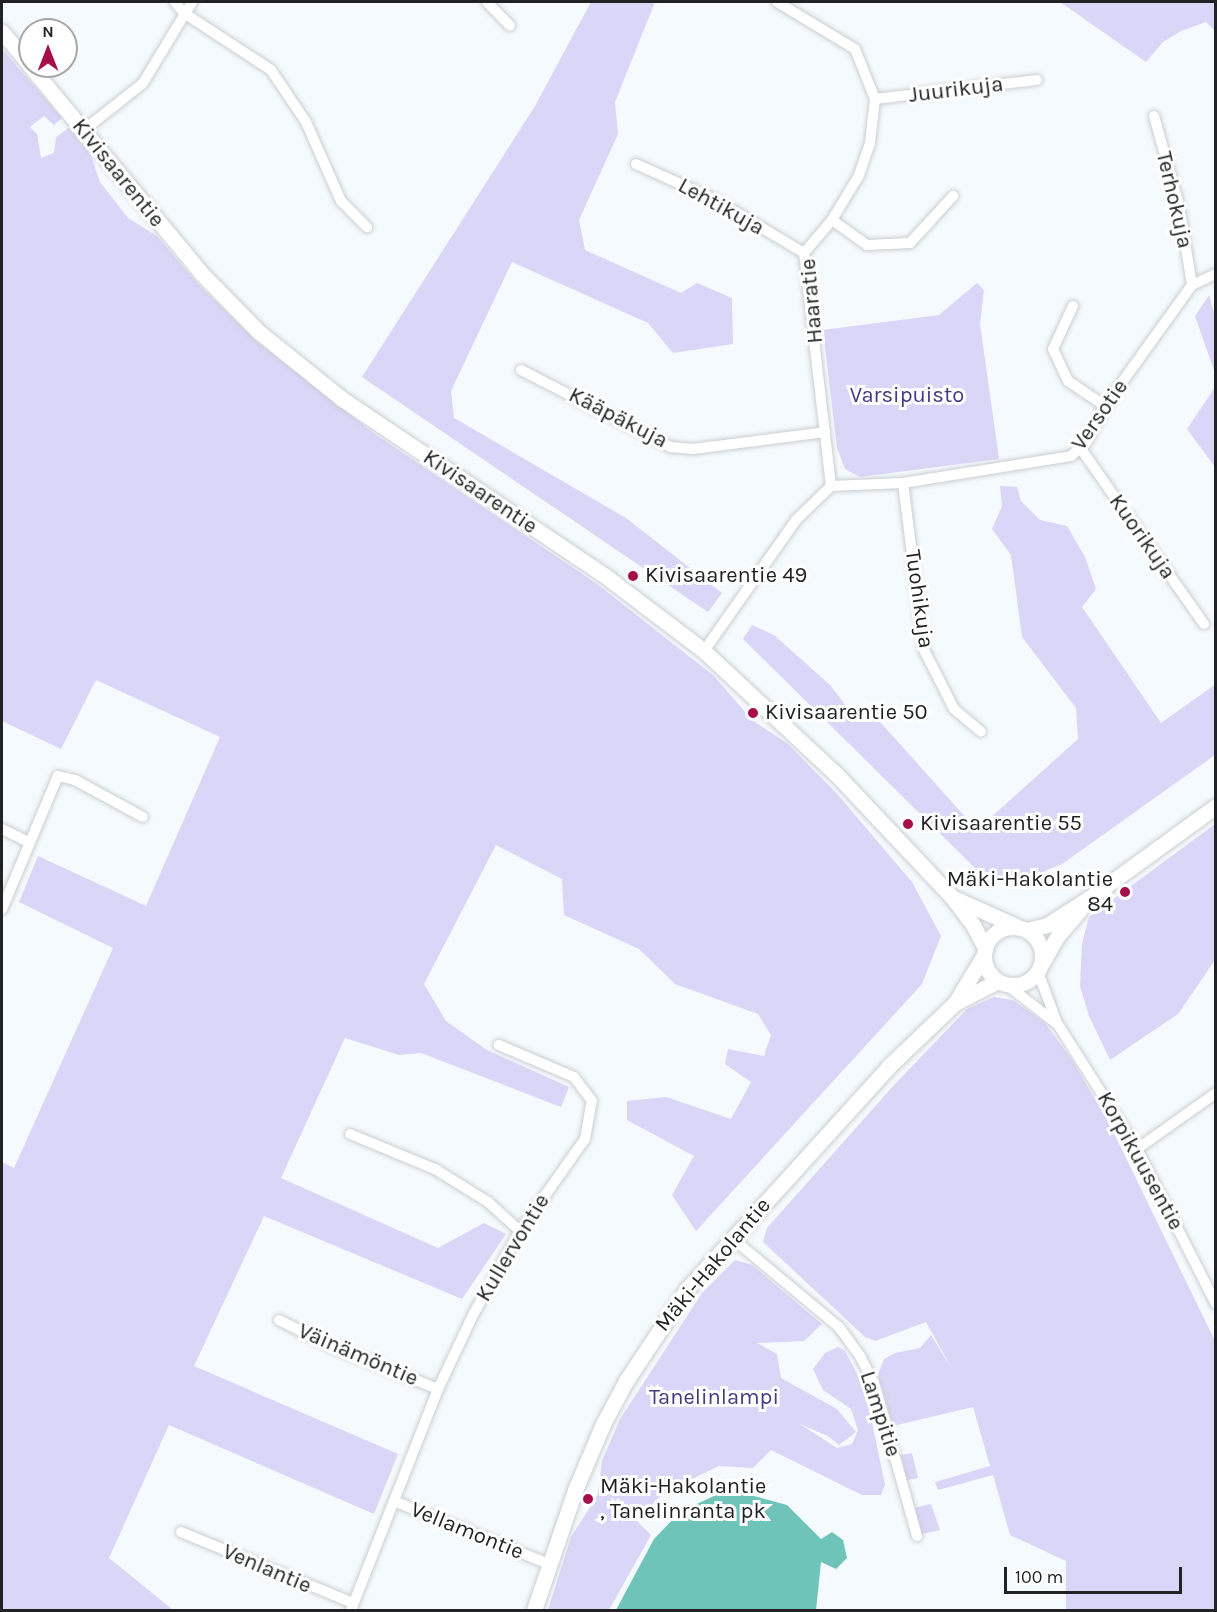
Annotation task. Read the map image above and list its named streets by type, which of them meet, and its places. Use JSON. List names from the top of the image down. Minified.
{"streets":{"street":["Juurikuja","Kivisaarentie","Terhokuja","Lehtikuja","Haaratie","Versotie","Kääpäkuja","Kuorikuja","Tuohikuja","Korpikuusentie","Kullervontie","Mäki-Hakolantie","Väinämöntie","Lampitie","Vellamontie","Venlantie"]},"crossings":[["Juurikuja","Haaratie"],["Kivisaarentie","Korpikuusentie"],["Kivisaarentie","Mäki-Hakolantie"],["Terhokuja","Versotie"],["Lehtikuja","Haaratie"],["Haaratie","Versotie"],["Haaratie","Kääpäkuja"],["Versotie","Kuorikuja"],["Versotie","Tuohikuja"],["Korpikuusentie","Mäki-Hakolantie"],["Kullervontie","Väinämöntie"],["Kullervontie","Vellamontie"],["Mäki-Hakolantie","Lampitie"],["Mäki-Hakolantie","Vellamontie"],["Vellamontie","Venlantie"]],"parks":["Varsipuisto","Tanelinlampi"],"places":["Kivisaarentie 49","Kivisaarentie 50","Kivisaarentie 55","Mäki-Hakolantie 84","Mäki-Hakolantie , Tanelinranta pk"],"scale_bar":"100 m","north":"top"}
